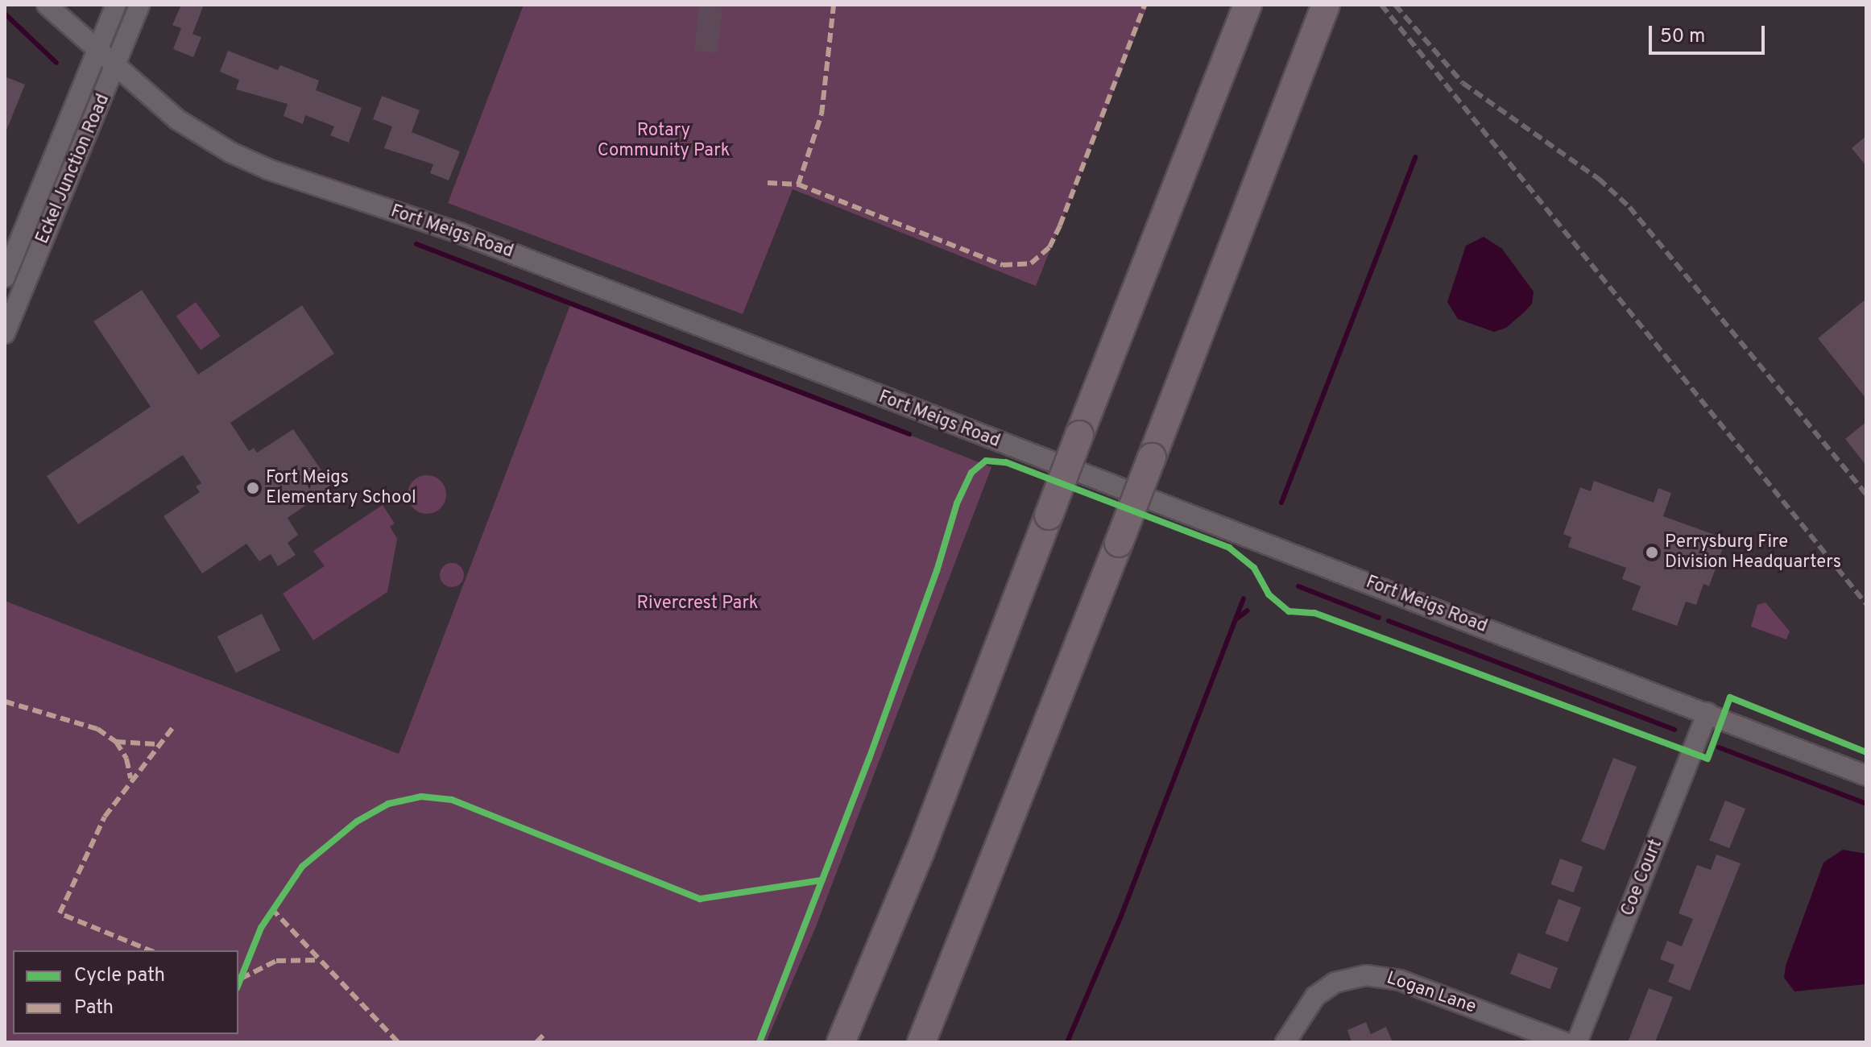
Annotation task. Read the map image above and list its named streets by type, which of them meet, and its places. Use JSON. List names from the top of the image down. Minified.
{"streets":{"street":["Eckel Junction Road","Fort Meigs Road","Coe Court","Logan Lane"]},"crossings":[["Eckel Junction Road","Fort Meigs Road"],["Fort Meigs Road","Coe Court"]],"parks":["Rotary Community Park","Rivercrest Park"],"places":["Fort Meigs Elementary School","Perrysburg Fire Division Headquarters"],"legend":["Cycle path","Path"],"scale_bar":"50 m"}
